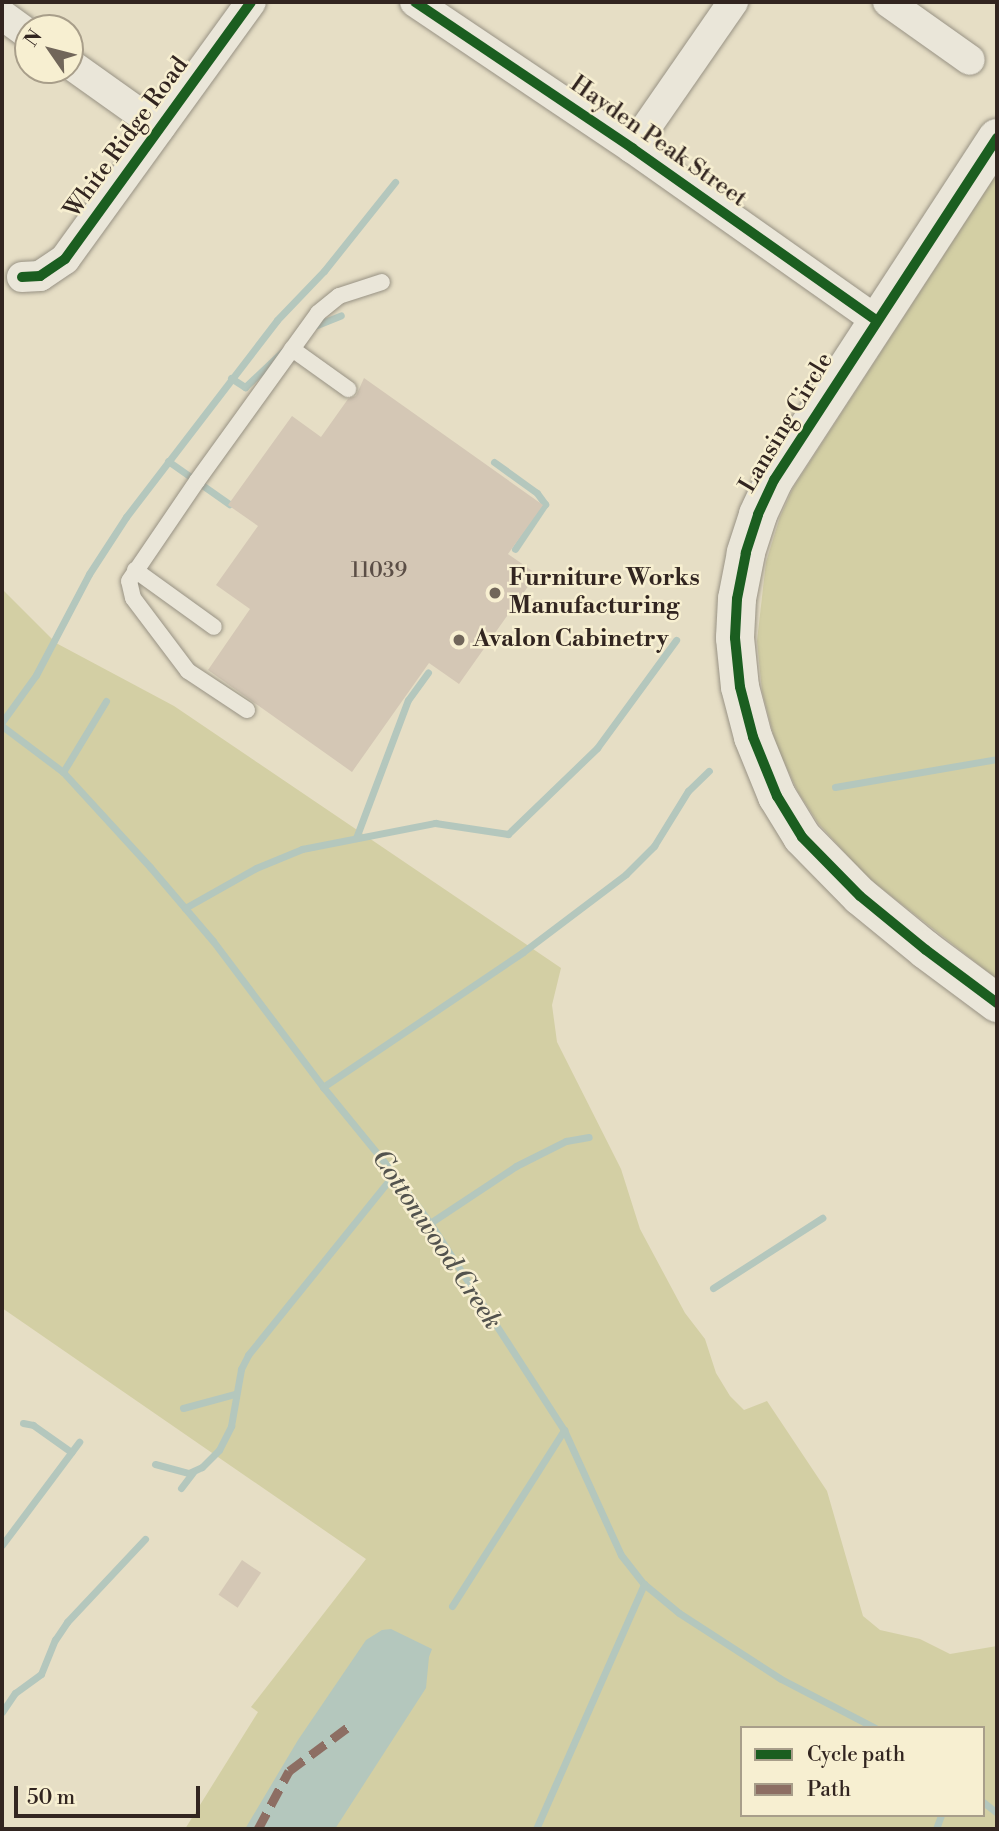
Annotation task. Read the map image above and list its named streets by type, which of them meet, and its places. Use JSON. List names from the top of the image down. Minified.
{"streets":{"street":["White Ridge Road","Hayden Peak Street","Lansing Circle"]},"crossings":[["Hayden Peak Street","Lansing Circle"]],"water":["Cottonwood Creek"],"places":["Furniture Works Manufacturing","Avalon Cabinetry"],"house_numbers":["11039"],"legend":["Cycle path","Path"],"scale_bar":"50 m","north":"top left"}
